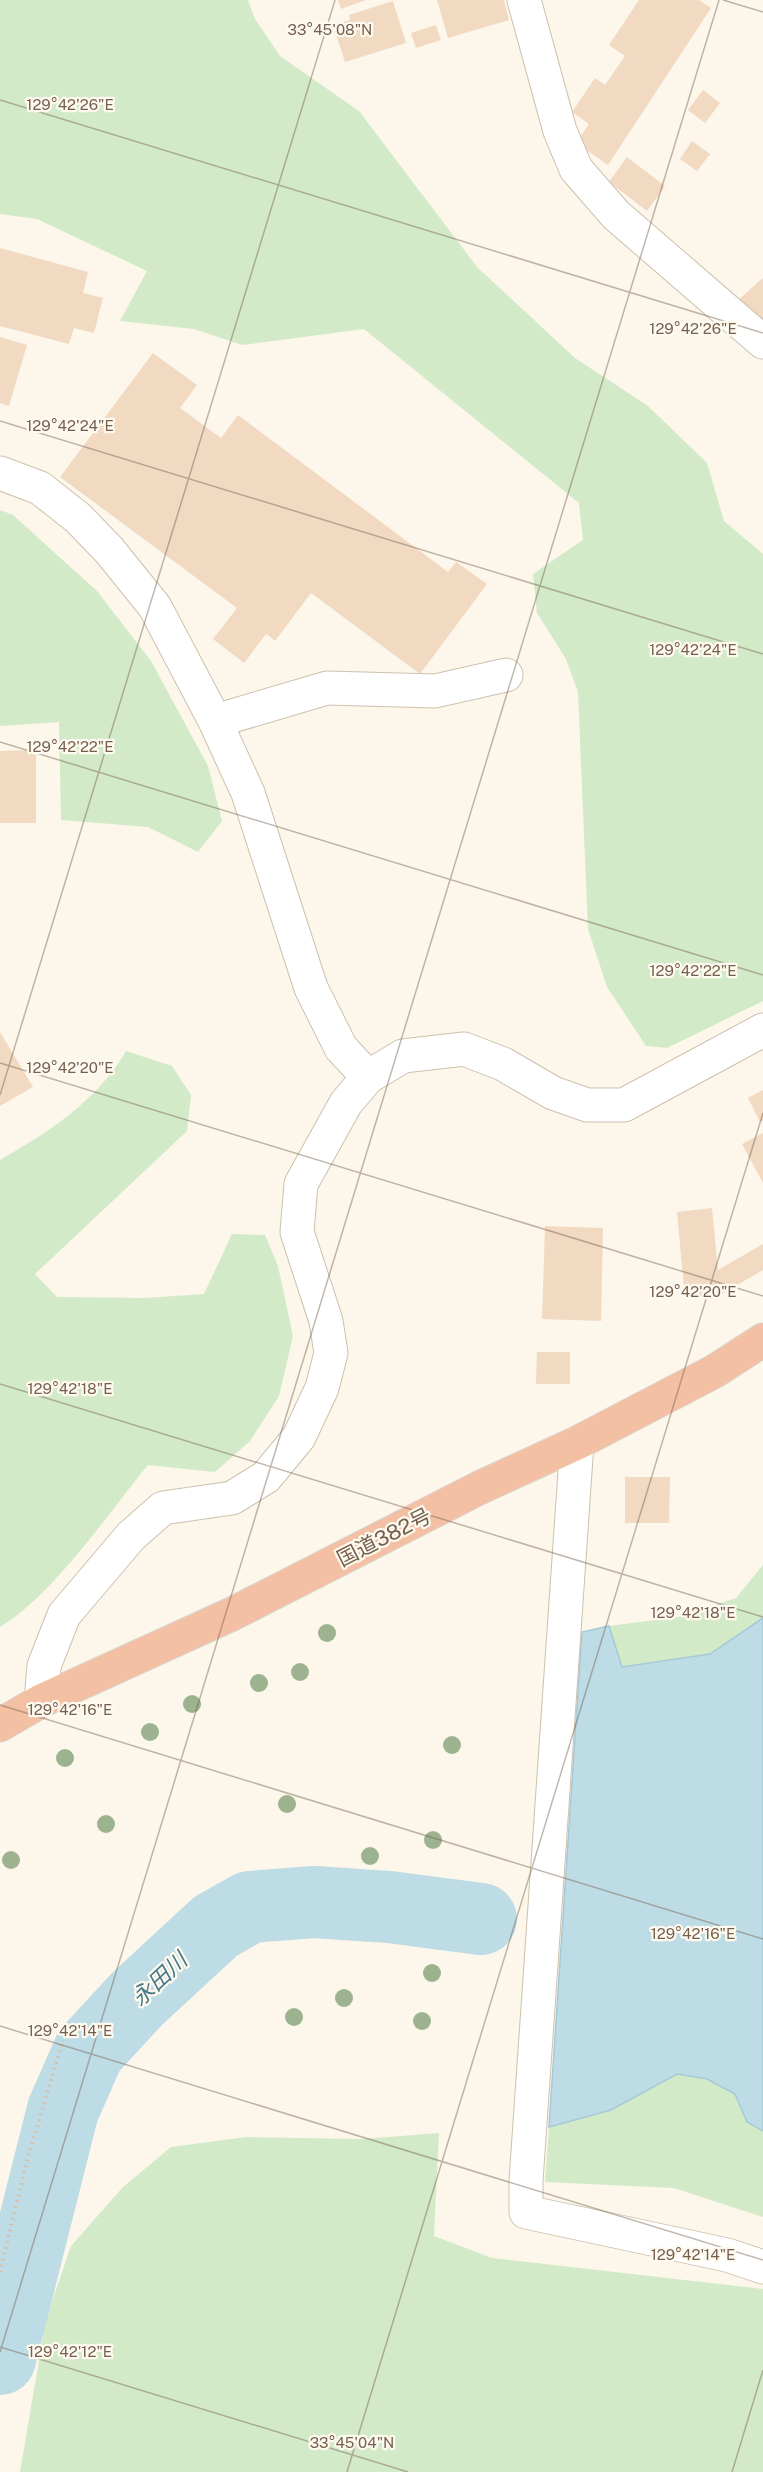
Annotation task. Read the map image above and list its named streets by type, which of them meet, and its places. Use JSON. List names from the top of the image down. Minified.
{"streets":{"highway":["国道382号"]},"water":["永田川"],"coordinates":["33°45'08\"N","129°42'26\"E","129°42'24\"E","129°42'22\"E","129°42'20\"E","129°42'18\"E","129°42'16\"E","129°42'14\"E","129°42'12\"E","33°45'04\"N"]}
